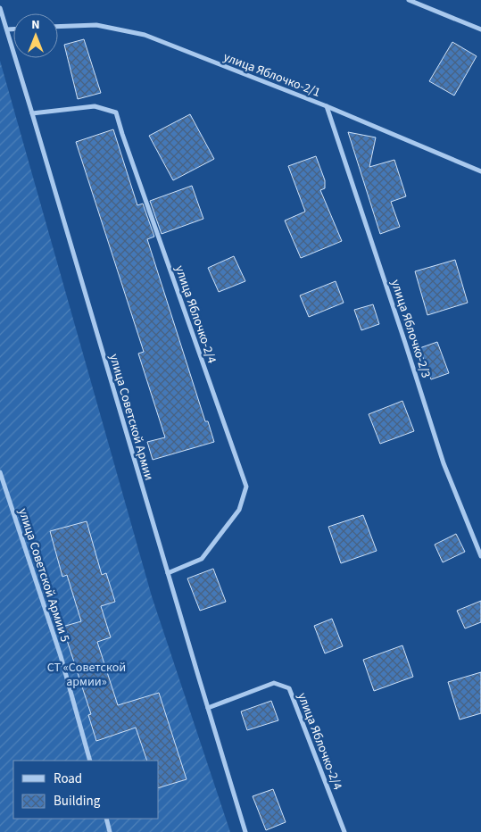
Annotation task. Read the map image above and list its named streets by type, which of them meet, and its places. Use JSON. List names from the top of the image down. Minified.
{"streets":{"street":["улица Яблочко-2/1","улица Яблочко-2/4","улица Яблочко-2/3","улица Советской Армии","улица Советской Армии 5"]},"crossings":[["улица Яблочко-2/1","улица Яблочко-2/3"],["улица Яблочко-2/4","улица Советской Армии"]],"parks":["СТ «Советской армии»"],"legend":["Road","Building"],"north":"top"}
